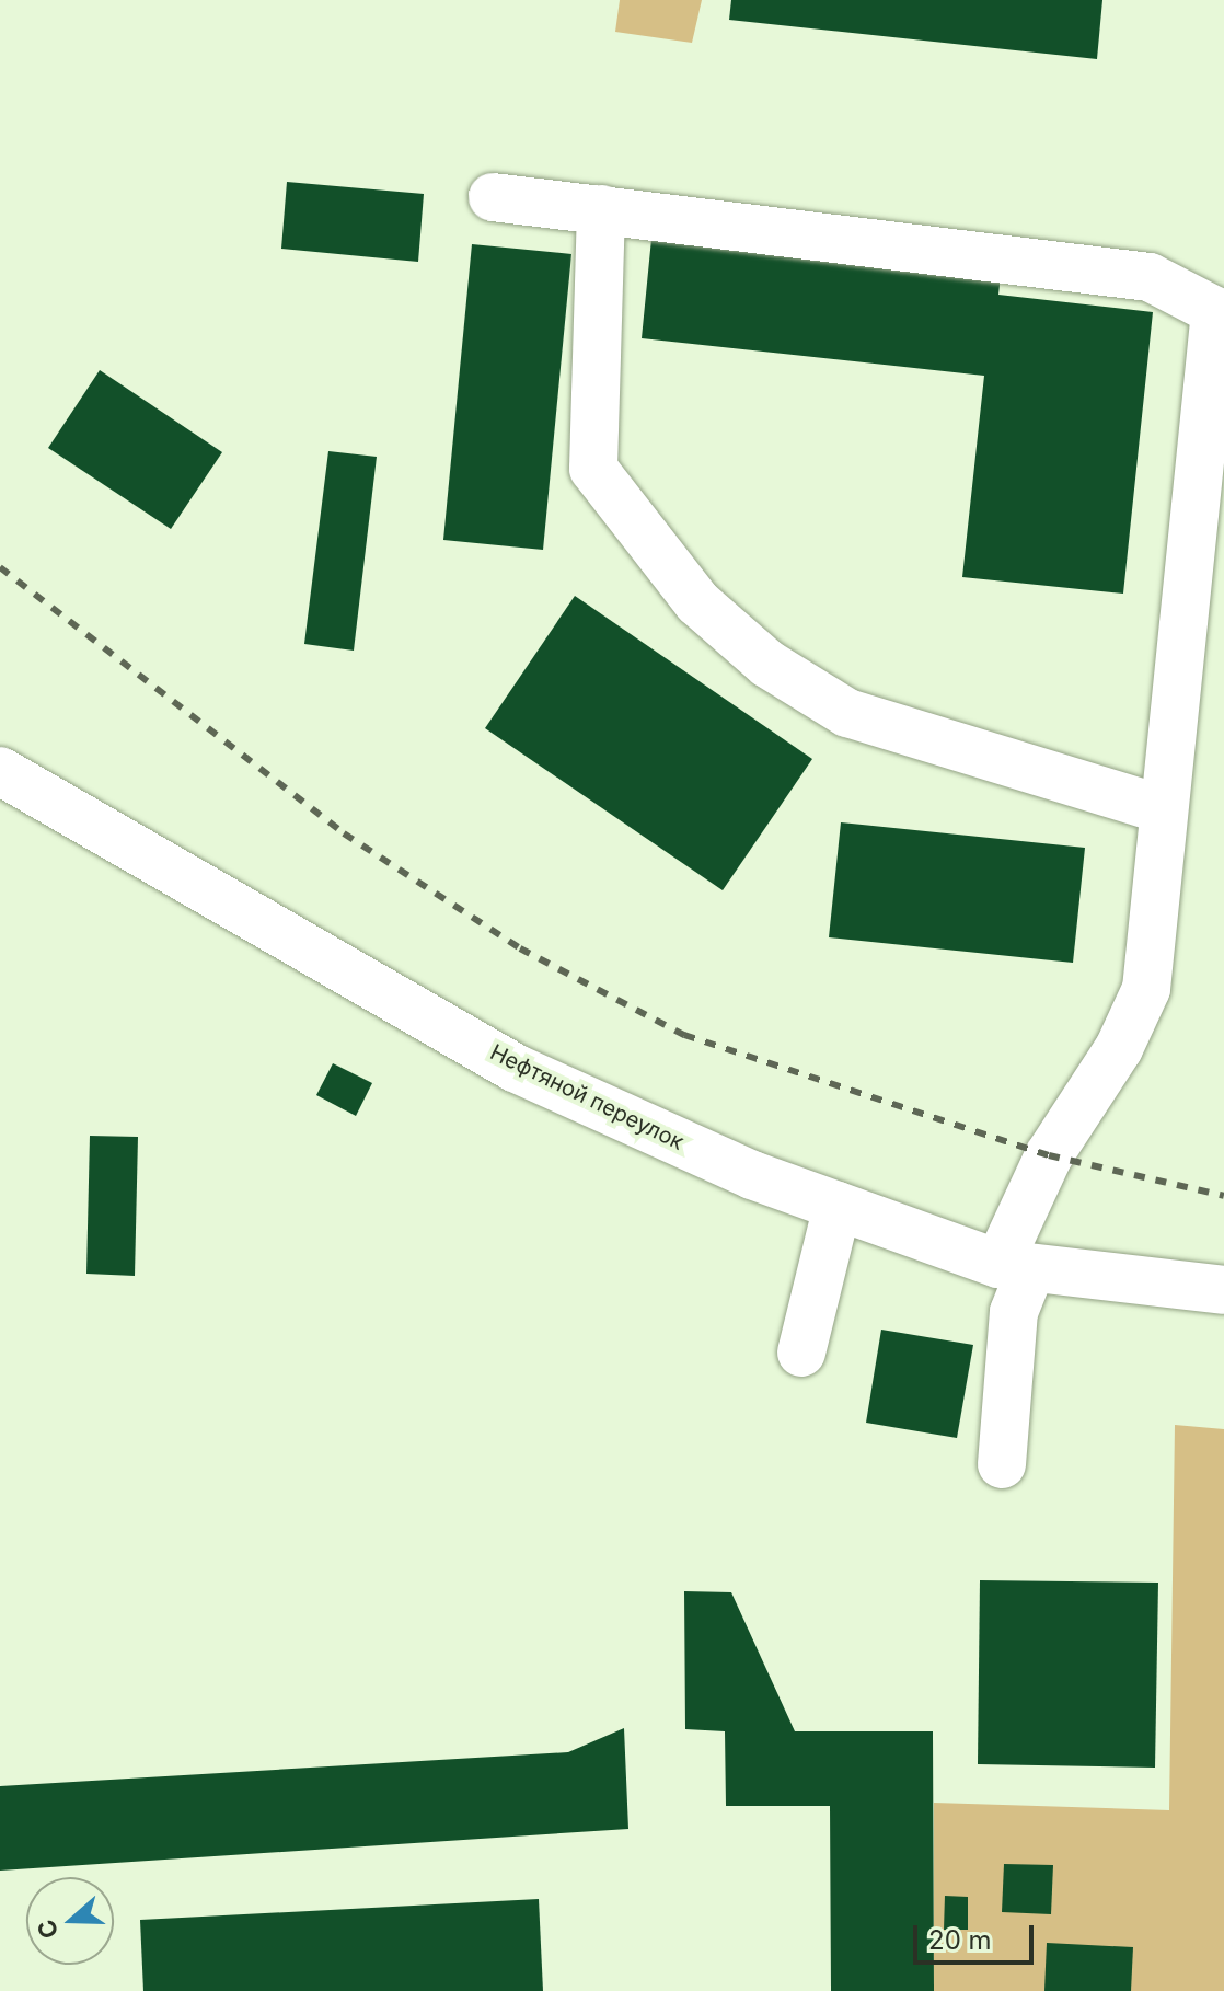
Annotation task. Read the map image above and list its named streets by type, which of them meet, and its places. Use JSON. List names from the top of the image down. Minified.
{"streets":{"street":["Нефтяной переулок"]},"scale_bar":"20 m","north":"left"}
